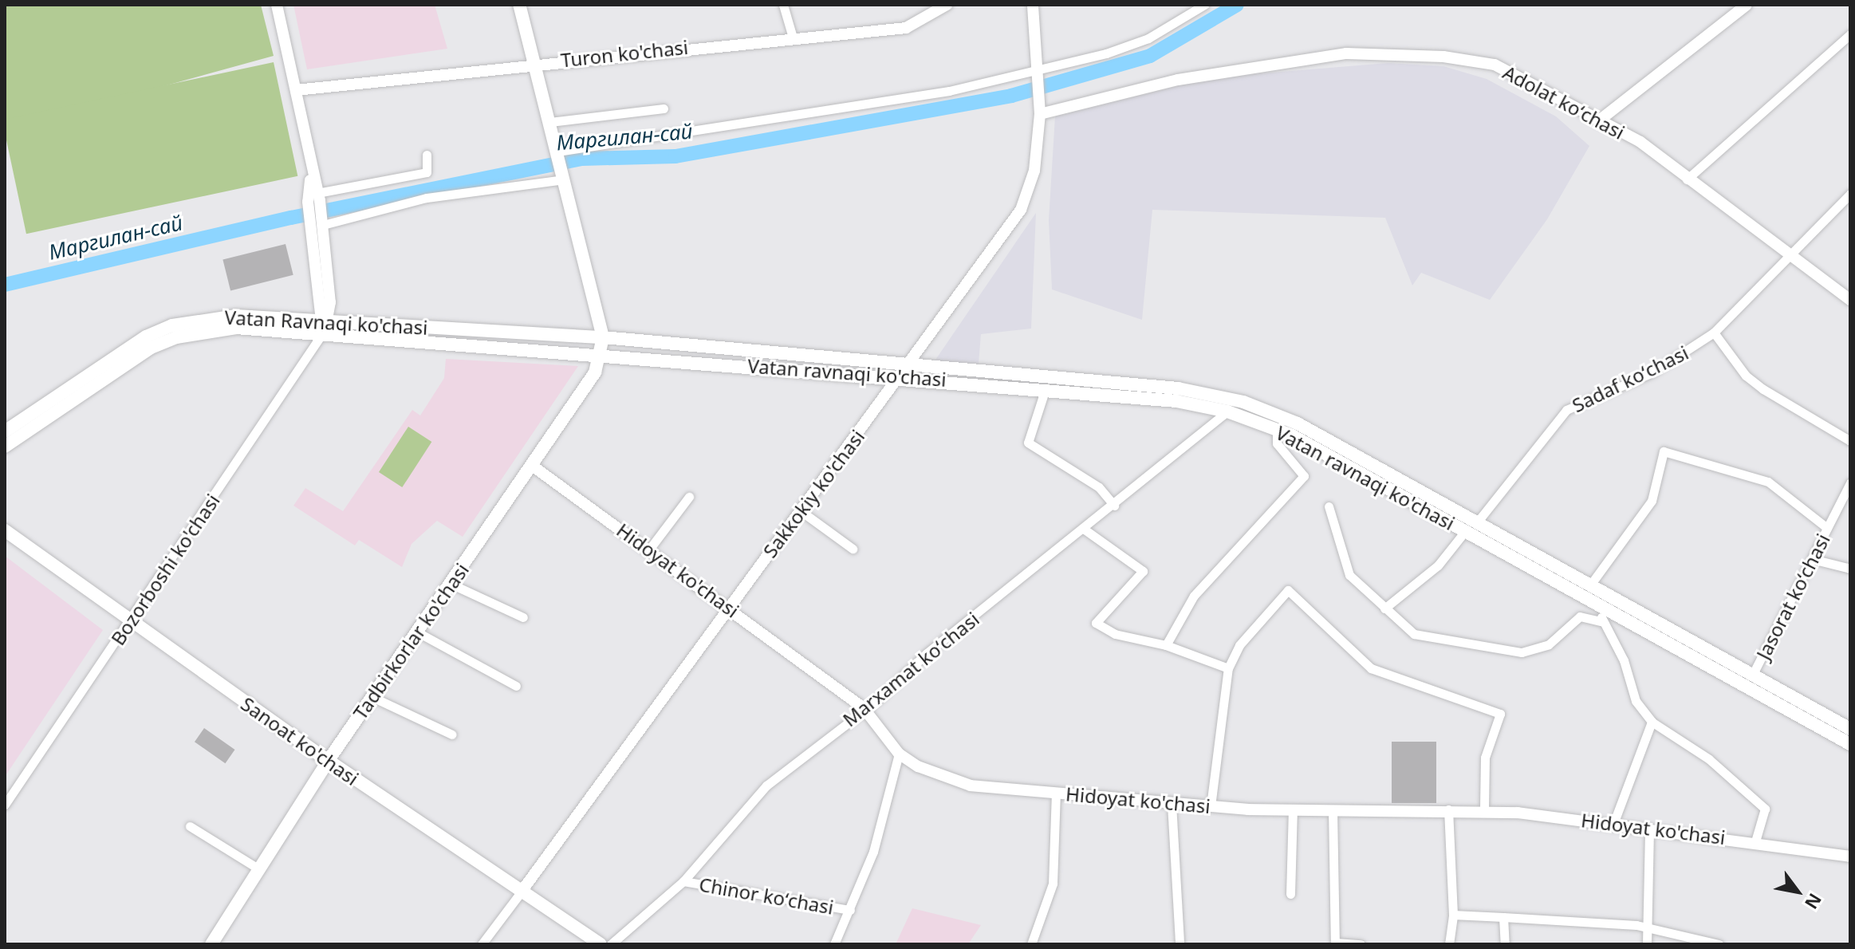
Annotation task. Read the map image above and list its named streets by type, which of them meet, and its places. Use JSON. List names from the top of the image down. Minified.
{"streets":{"main road":["Vatan Ravnaqi ko'chasi","Vatan ravnaqi ko'chasi","Tadbirkorlar ko'chasi","Sanoat ko'chasi"],"street":["Turon ko'chasi","Adolat koʻchasi","Sadaf koʻchasi","Sakkokiy ko'chasi","Bozorboshi ko'chasi","Hidoyat ko'chasi","Jasorat koʻchasi","Marxamat koʻchasi","Chinor koʻchasi"]},"crossings":[["Turon ko'chasi","Tadbirkorlar ko'chasi"],["Adolat koʻchasi","Sadaf koʻchasi"],["Adolat koʻchasi","Sakkokiy ko'chasi"],["Vatan Ravnaqi ko'chasi","Vatan ravnaqi ko'chasi"],["Vatan Ravnaqi ko'chasi","Bozorboshi ko'chasi"],["Vatan Ravnaqi ko'chasi","Tadbirkorlar ko'chasi"],["Vatan ravnaqi ko'chasi","Sadaf koʻchasi"],["Vatan ravnaqi ko'chasi","Sakkokiy ko'chasi"],["Vatan ravnaqi ko'chasi","Jasorat koʻchasi"],["Vatan ravnaqi ko'chasi","Tadbirkorlar ko'chasi"],["Vatan ravnaqi ko'chasi","Marxamat koʻchasi"],["Sakkokiy ko'chasi","Hidoyat ko'chasi"],["Sakkokiy ko'chasi","Sanoat ko'chasi"],["Bozorboshi ko'chasi","Sanoat ko'chasi"],["Hidoyat ko'chasi","Tadbirkorlar ko'chasi"],["Hidoyat ko'chasi","Marxamat koʻchasi"],["Tadbirkorlar ko'chasi","Sanoat ko'chasi"],["Marxamat koʻchasi","Chinor koʻchasi"]],"water":["Маргилан-сай"],"north":"bottom right"}
